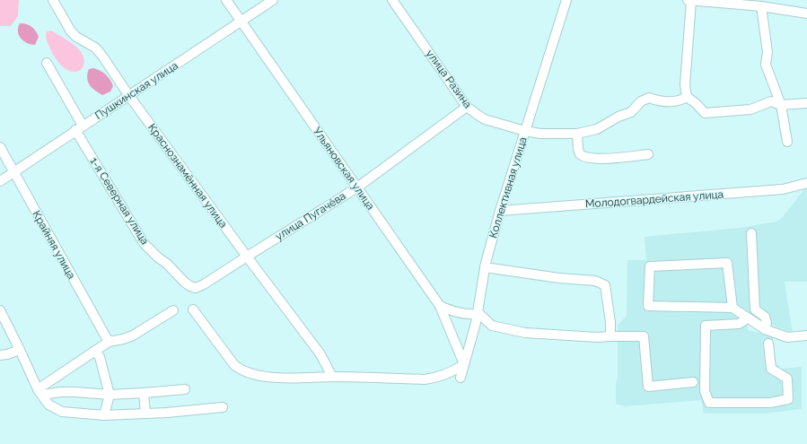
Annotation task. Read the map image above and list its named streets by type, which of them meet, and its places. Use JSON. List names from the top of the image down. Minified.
{"streets":{"street":["улица Разина","Пушкинская улица","Ульяновская улица","Краснознамённая улица","Коллективная улица","Молодогвардейская улица","1-я Северная улица","улица Пугачёва","Крайняя улица"]},"crossings":[["улица Разина","Коллективная улица"],["улица Разина","улица Пугачёва"],["Пушкинская улица","Ульяновская улица"],["Пушкинская улица","Краснознамённая улица"],["Пушкинская улица","1-я Северная улица"],["Пушкинская улица","Крайняя улица"],["Ульяновская улица","Коллективная улица"],["Ульяновская улица","улица Пугачёва"],["Краснознамённая улица","улица Пугачёва"],["Коллективная улица","Молодогвардейская улица"],["1-я Северная улица","улица Пугачёва"]]}
